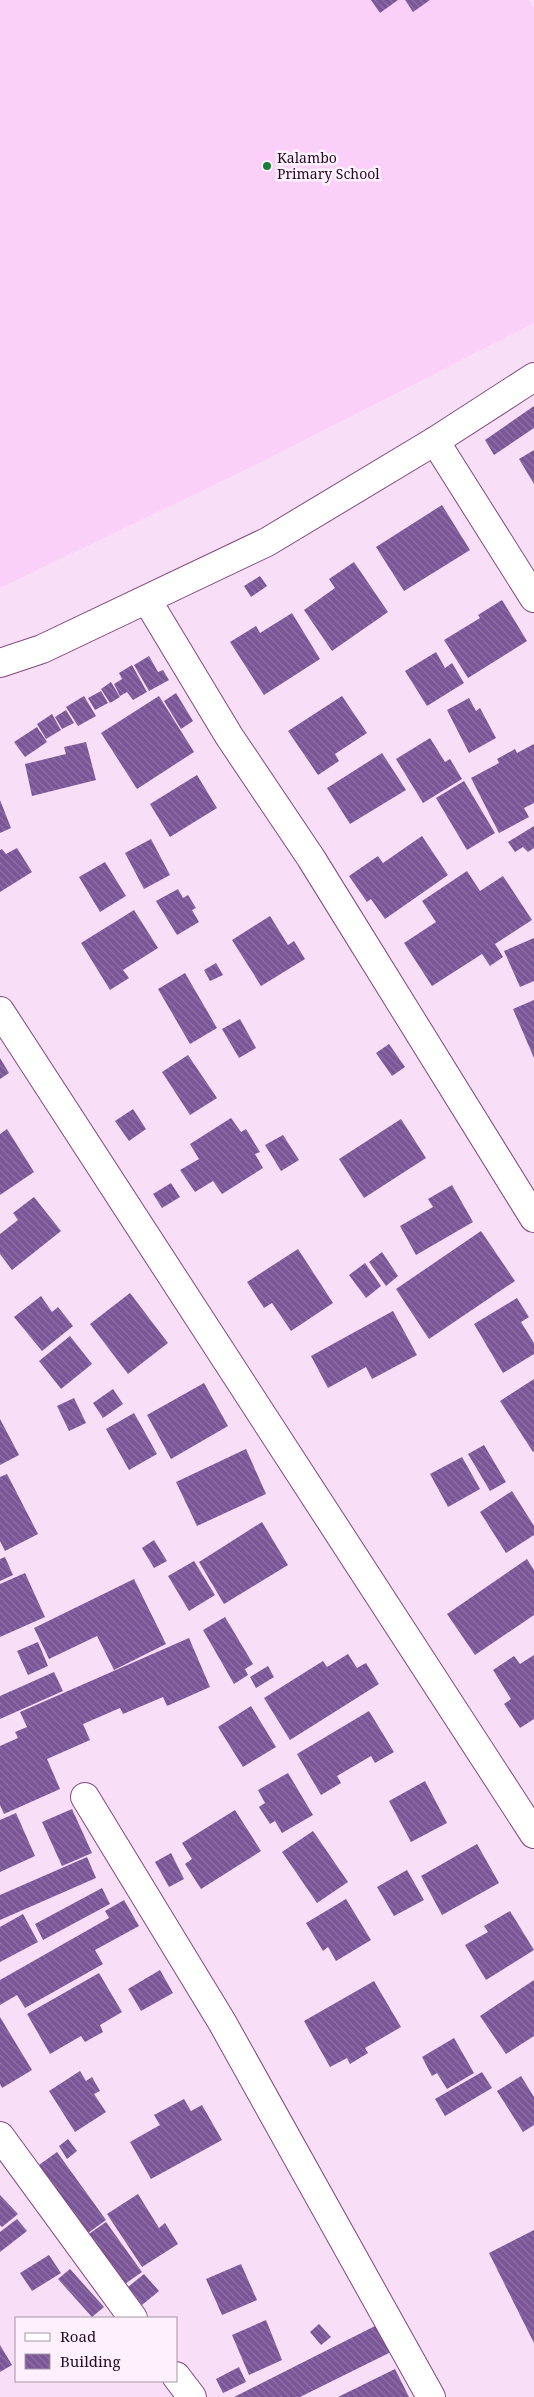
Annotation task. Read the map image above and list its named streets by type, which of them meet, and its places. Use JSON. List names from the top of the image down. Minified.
{"places":["Kalambo Primary School"],"legend":["Road","Building"]}
